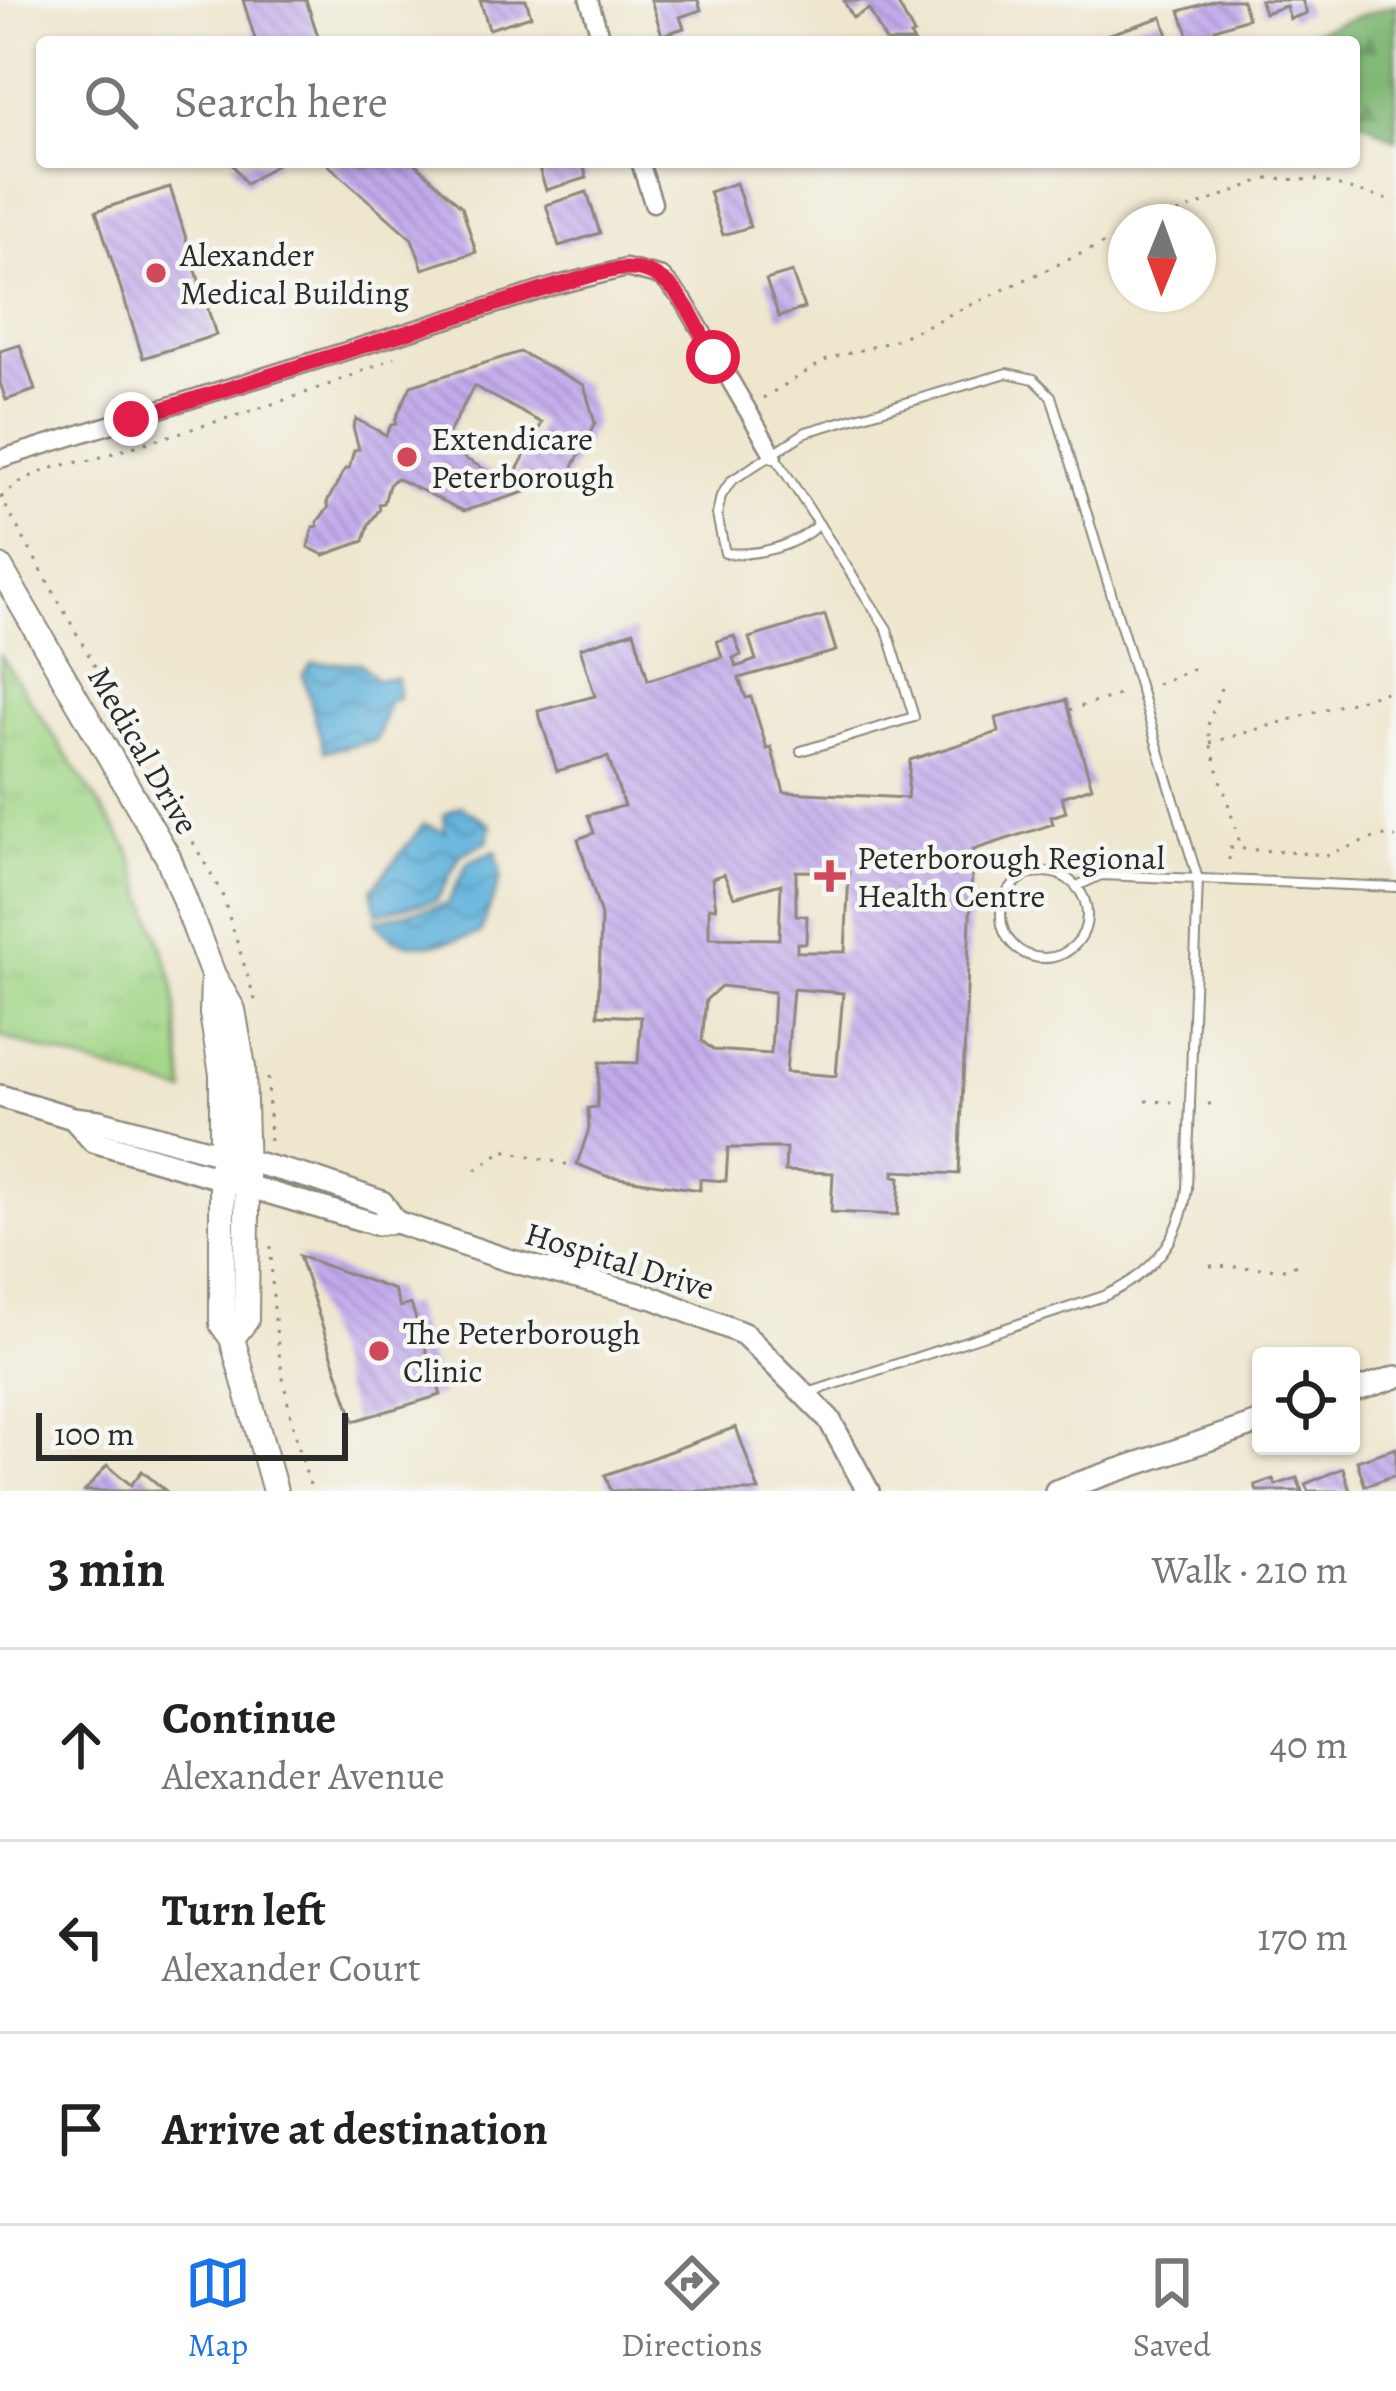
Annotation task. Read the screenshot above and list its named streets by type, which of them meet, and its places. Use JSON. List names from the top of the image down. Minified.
{"streets":{"main road":["Medical Drive"],"street":["Hospital Drive"]},"crossings":[["Medical Drive","Hospital Drive"]],"places":{"other":["Alexander Medical Building","Extendicare Peterborough","The Peterborough Clinic"],"health":["Peterborough Regional Health Centre"]},"scale_bar":"100 m","north":"bottom","page":{"search":"Search here","scale":"100 m","heading":["3 min","Walk · 210 m"],"list":[["Continue","Alexander Avenue","40 m"],["Turn left","Alexander Court","170 m"],"Arrive at destination"],"nav":["Map","Directions","Saved"]}}
